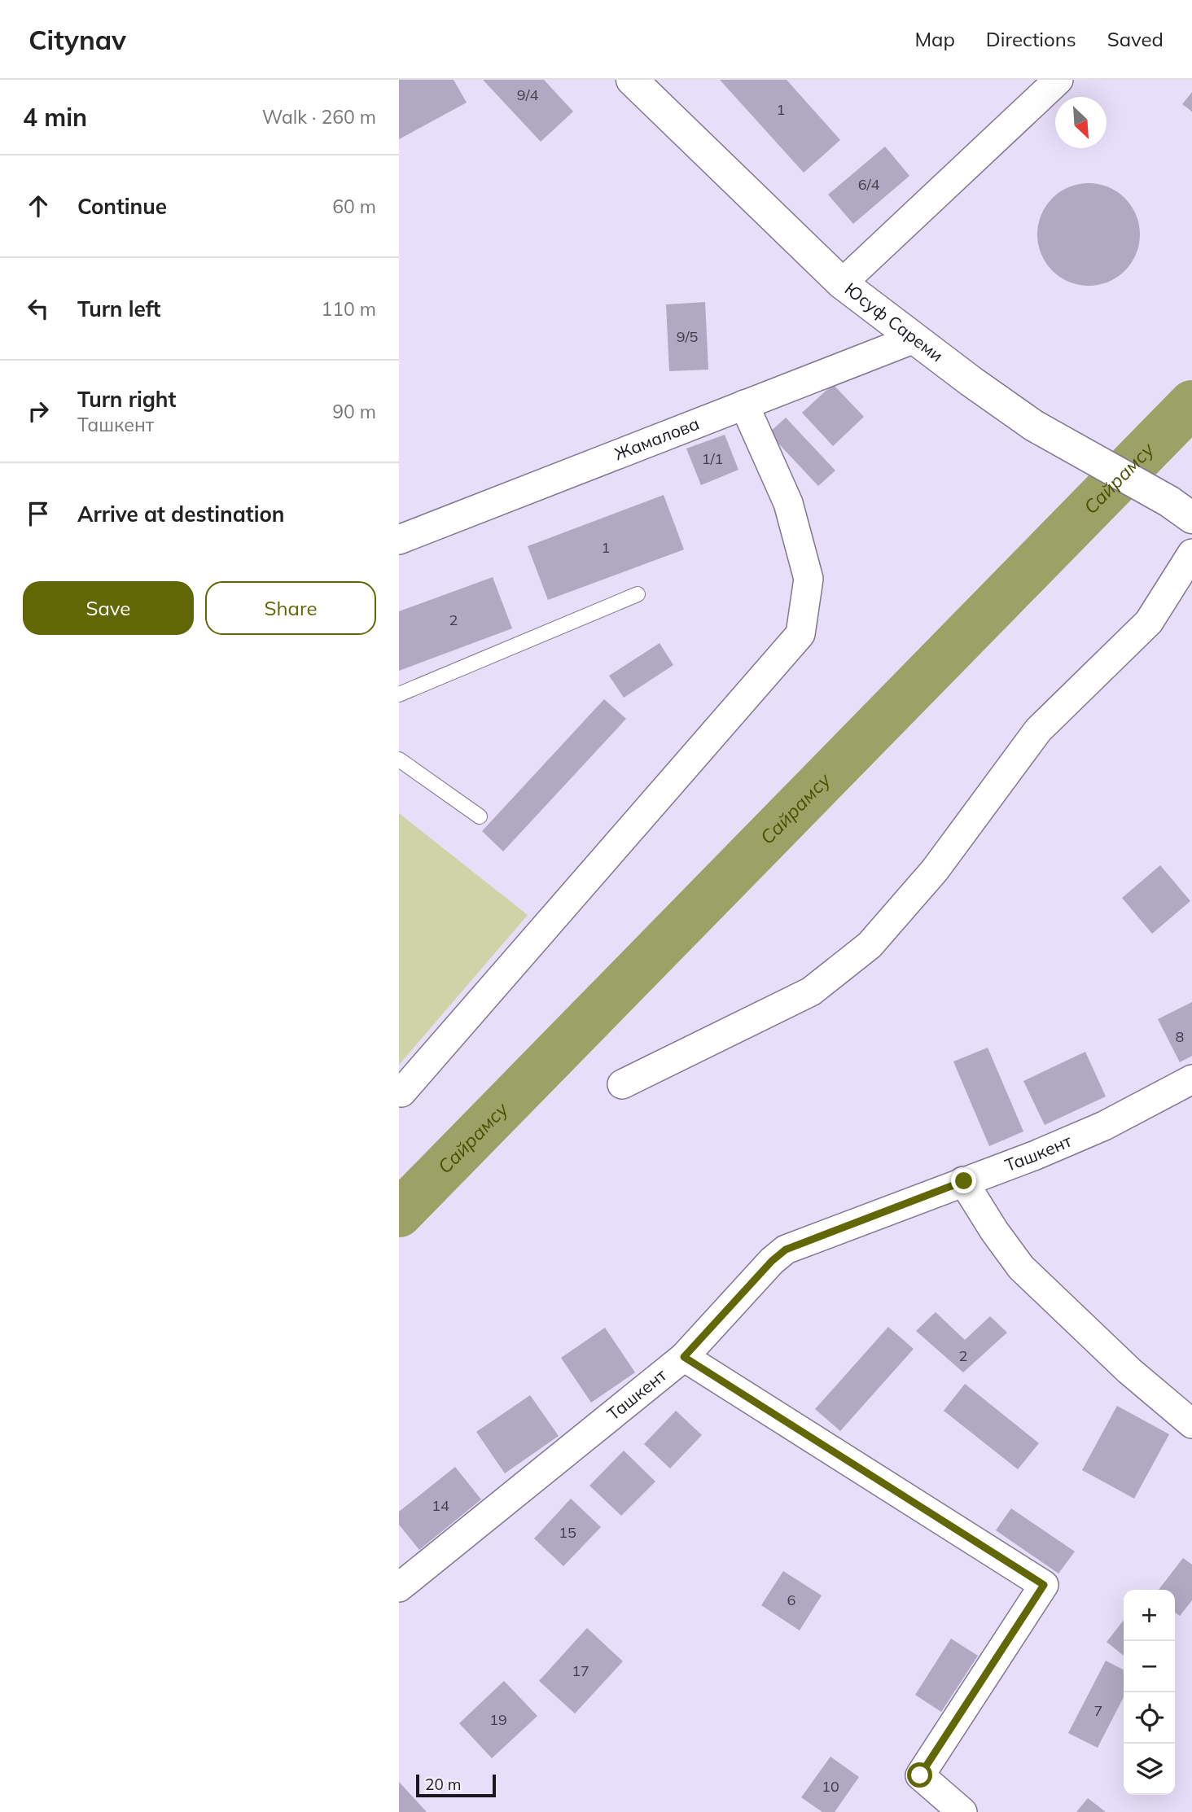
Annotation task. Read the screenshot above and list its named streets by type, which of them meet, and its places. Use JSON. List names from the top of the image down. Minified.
{"streets":{"main road":["Юсуф Сареми"],"street":["Жамалова","Ташкент"]},"crossings":[["Юсуф Сареми","Жамалова"]],"water":["Сайрамсу"],"house_numbers":["9/4","1","6/4","9/5","1/1","1","2","8","2","14","15","6","17","7","19","10"],"scale_bar":"20 m","north":"bottom right","page":{"header":"Citynav","nav":["Map","Directions","Saved"],"heading":["4 min","Walk · 260 m"],"list":[["Continue","60 m"],["Turn left","110 m"],["Turn right","Ташкент","90 m"],"Arrive at destination"],"buttons":["Save","Share"],"map_buttons":["+","−"],"scale":"20 m"}}
